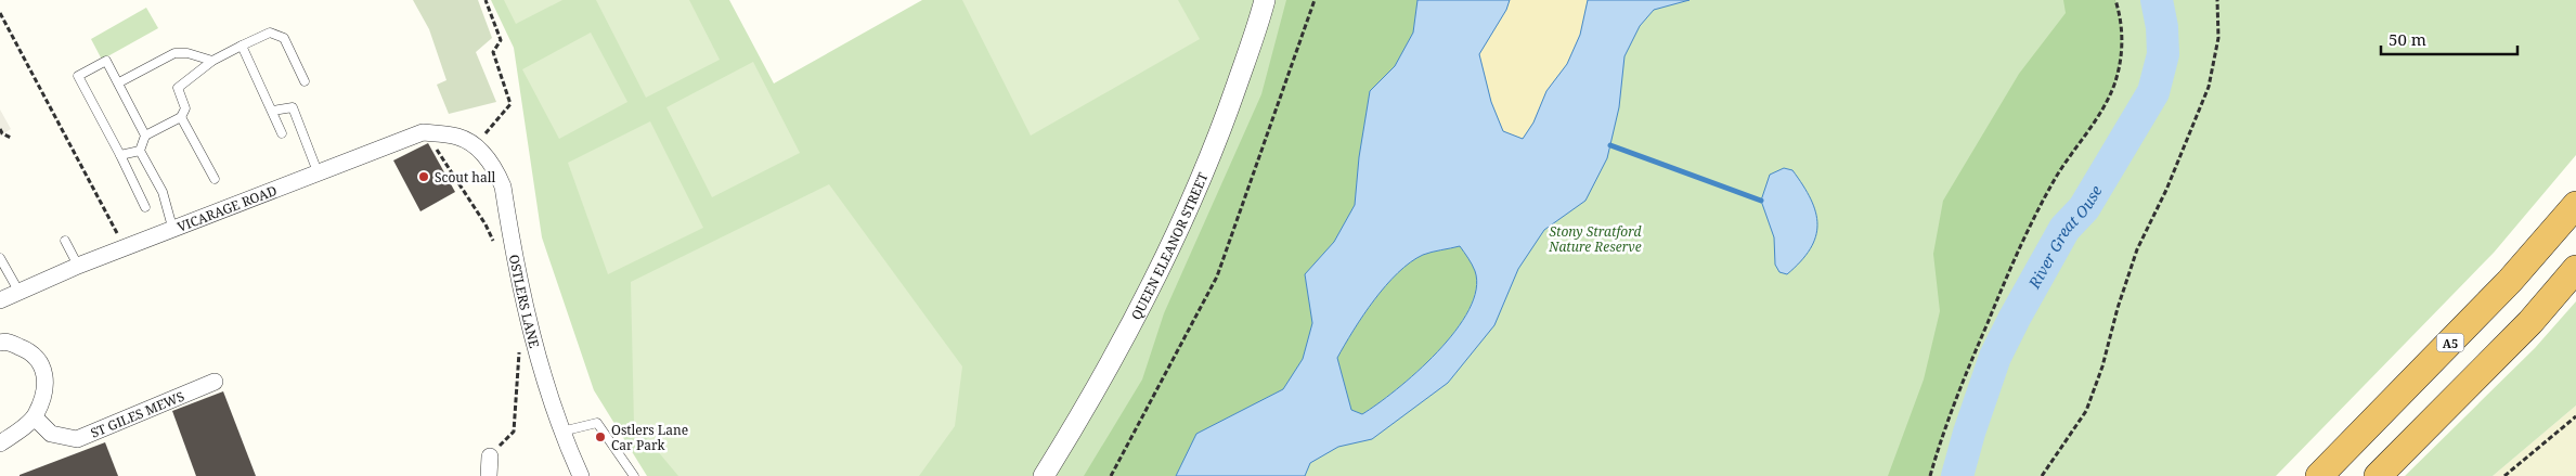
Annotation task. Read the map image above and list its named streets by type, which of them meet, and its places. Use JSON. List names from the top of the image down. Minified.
{"streets":{"highway":["A5"],"street":["VICARAGE ROAD","QUEEN ELEANOR STREET","OSTLERS LANE","ST GILES MEWS"]},"crossings":[["VICARAGE ROAD","OSTLERS LANE"]],"water":["River Great Ouse"],"parks":["Stony Stratford Nature Reserve"],"places":["Scout hall","Ostlers Lane Car Park"],"scale_bar":"50 m"}
